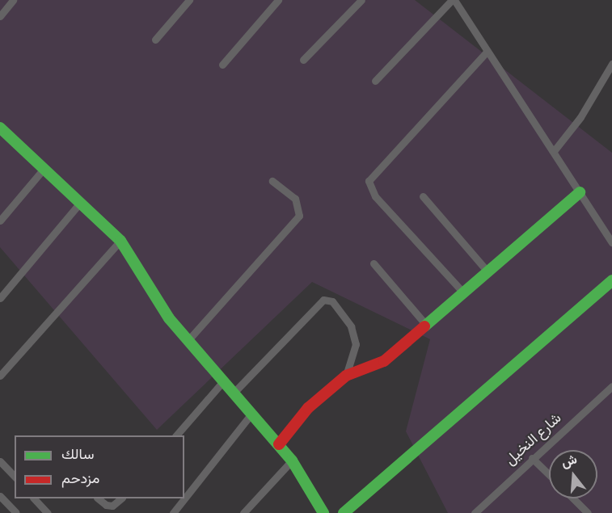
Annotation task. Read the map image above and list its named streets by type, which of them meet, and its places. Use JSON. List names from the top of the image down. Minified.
{"streets":{"street":["شارع النخيل"]},"legend":["سالك","مزدحم"],"north":"top"}
